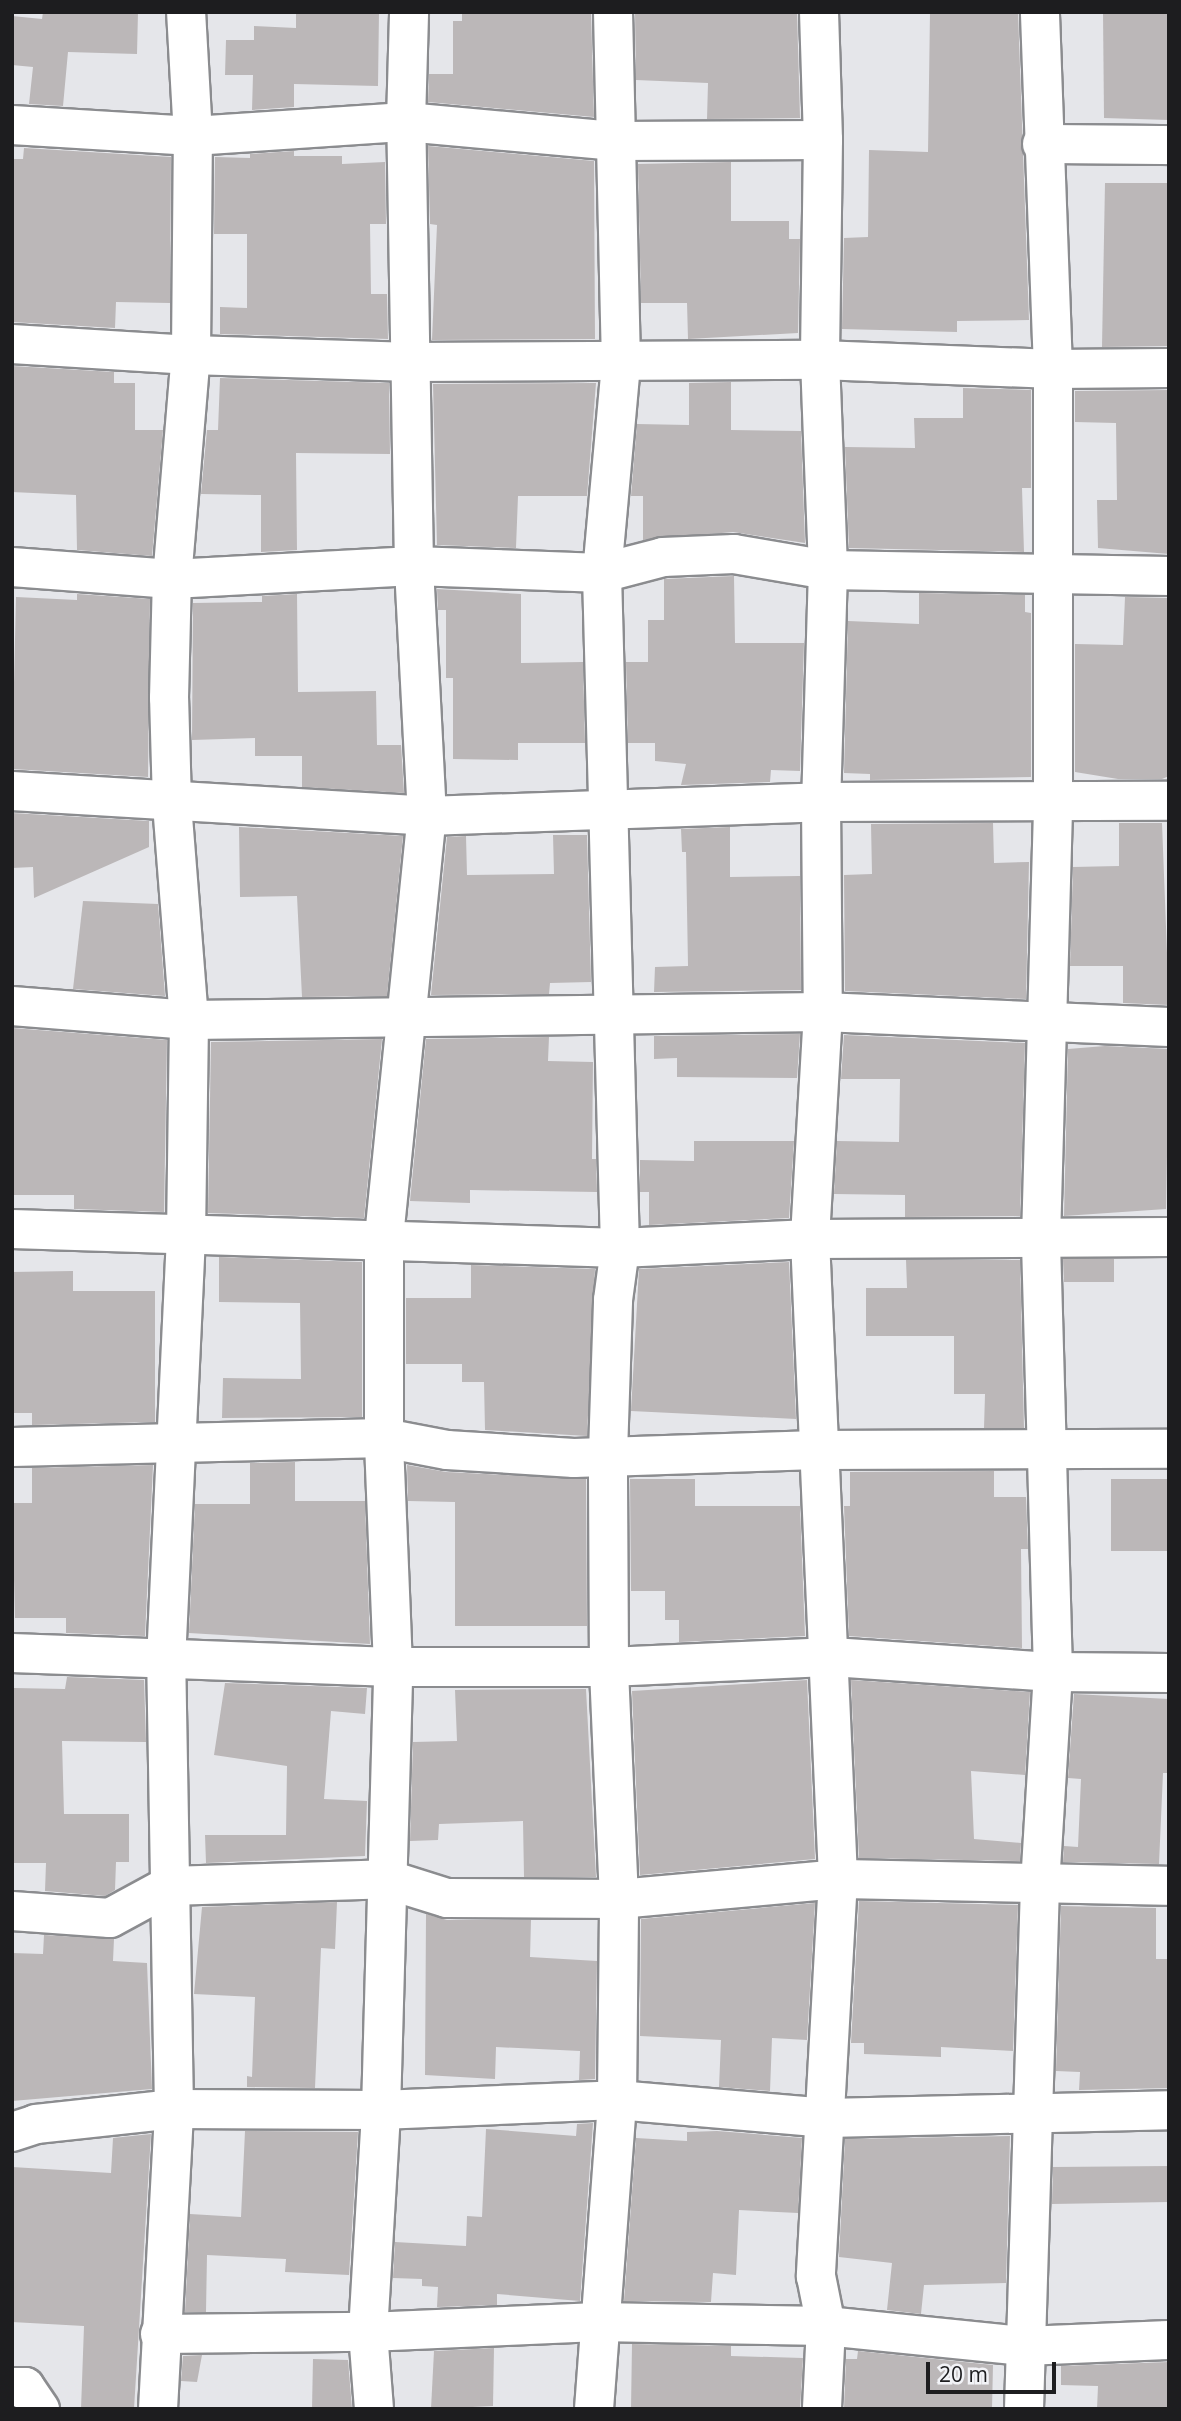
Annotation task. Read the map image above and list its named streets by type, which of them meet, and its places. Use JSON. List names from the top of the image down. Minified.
{"scale_bar":"20 m"}
